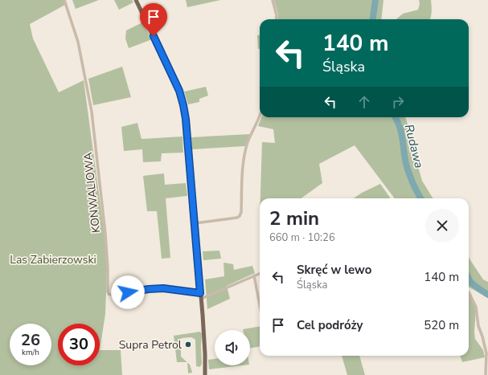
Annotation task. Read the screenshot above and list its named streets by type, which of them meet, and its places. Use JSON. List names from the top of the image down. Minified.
{"streets":{"street":["KONWALIOWA"]},"water":["Rudawa"],"parks":["Las Zabierzowski"],"places":["Supra Petrol"],"page":{"turn":["140 m","Śląska"],"heading":["2 min","660 m · 10:26"],"list":[{"name":"Skręć w lewo","note":"Śląska","value":"140 m"},{"name":"Cel podróży","value":"520 m"}],"speed":"26 km/h","limit":"30"}}
